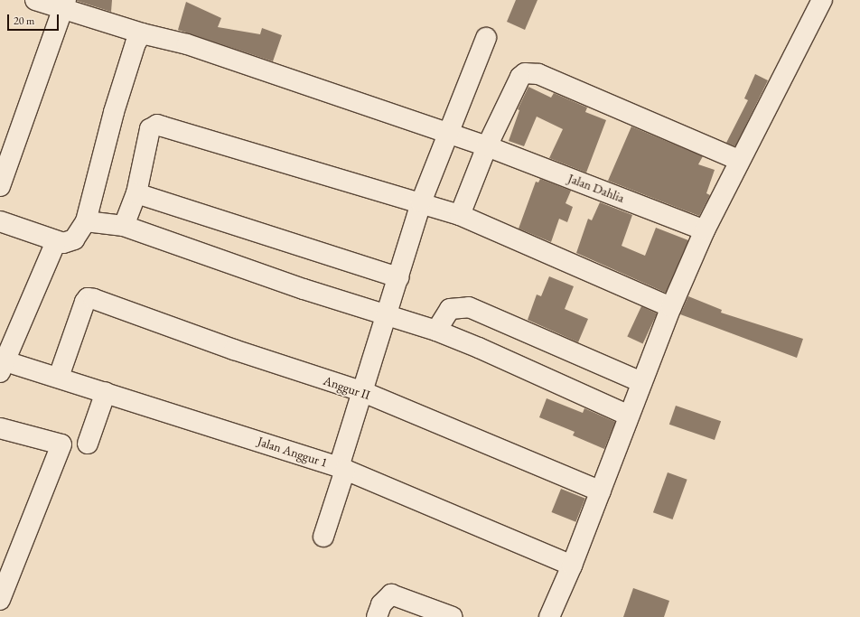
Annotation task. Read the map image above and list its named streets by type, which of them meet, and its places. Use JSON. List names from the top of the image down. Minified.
{"streets":{"street":["Jalan Dahlia","Anggur II","Jalan Anggur 1"]},"crossings":[["Anggur II","Jalan Anggur 1"]],"scale_bar":"20 m"}
